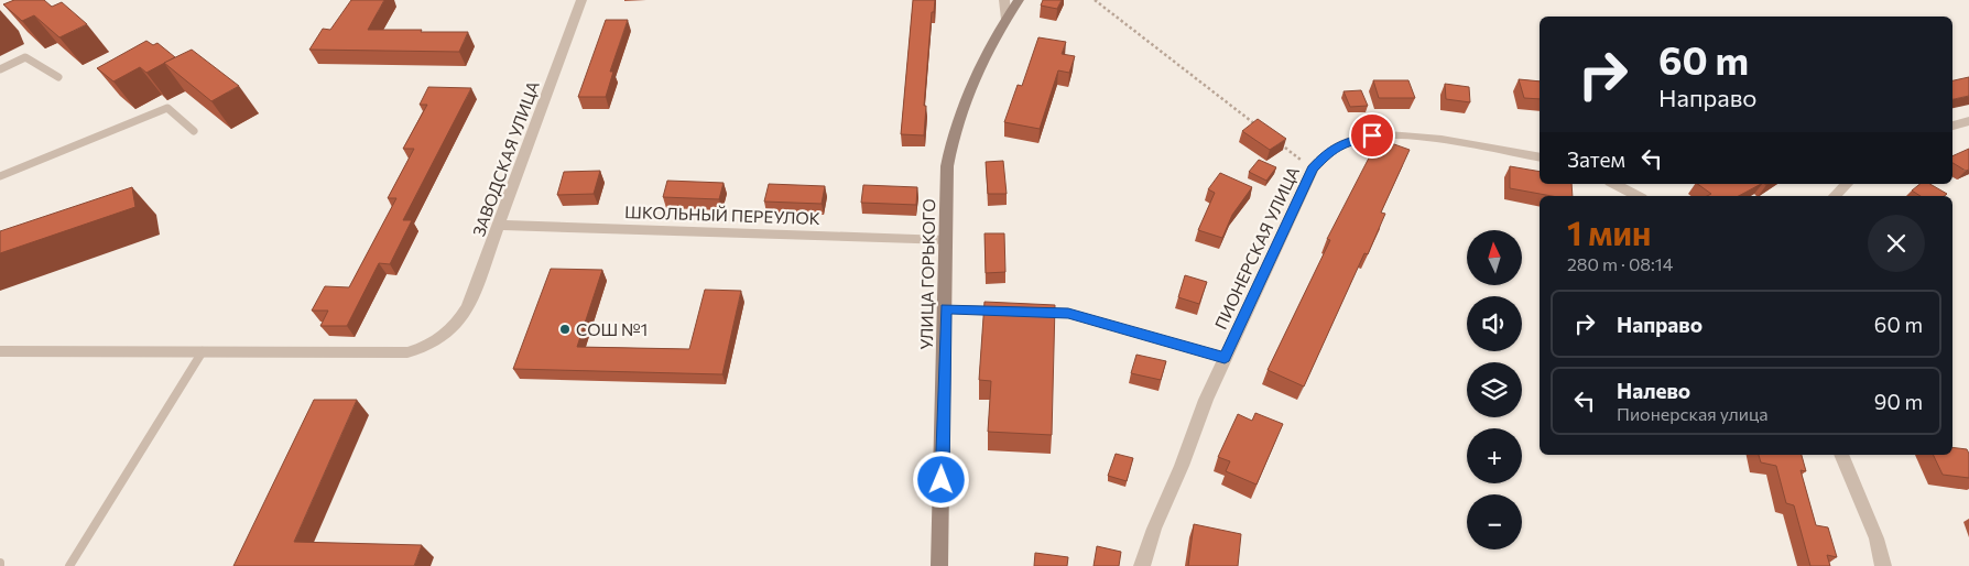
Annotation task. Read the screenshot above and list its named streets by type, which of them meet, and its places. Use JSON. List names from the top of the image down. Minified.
{"streets":{"main road":["УЛИЦА ГОРЬКОГО"],"street":["ЗАВОДСКАЯ УЛИЦА","ШКОЛЬНЫЙ ПЕРЕУЛОК","ПИОНЕРСКАЯ УЛИЦА"]},"crossings":[["ЗАВОДСКАЯ УЛИЦА","ШКОЛЬНЫЙ ПЕРЕУЛОК"],["ШКОЛЬНЫЙ ПЕРЕУЛОК","УЛИЦА ГОРЬКОГО"]],"places":["СОШ №1"],"north":"top","page":{"turn":["60 m","Направо"],"then":"Затем","heading":["1 мин","280 m · 08:14"],"map_buttons":["+","−"],"list":[{"name":"Направо","value":"60 m"},{"name":"Налево","note":"Пионерская улица","value":"90 m"}]}}
